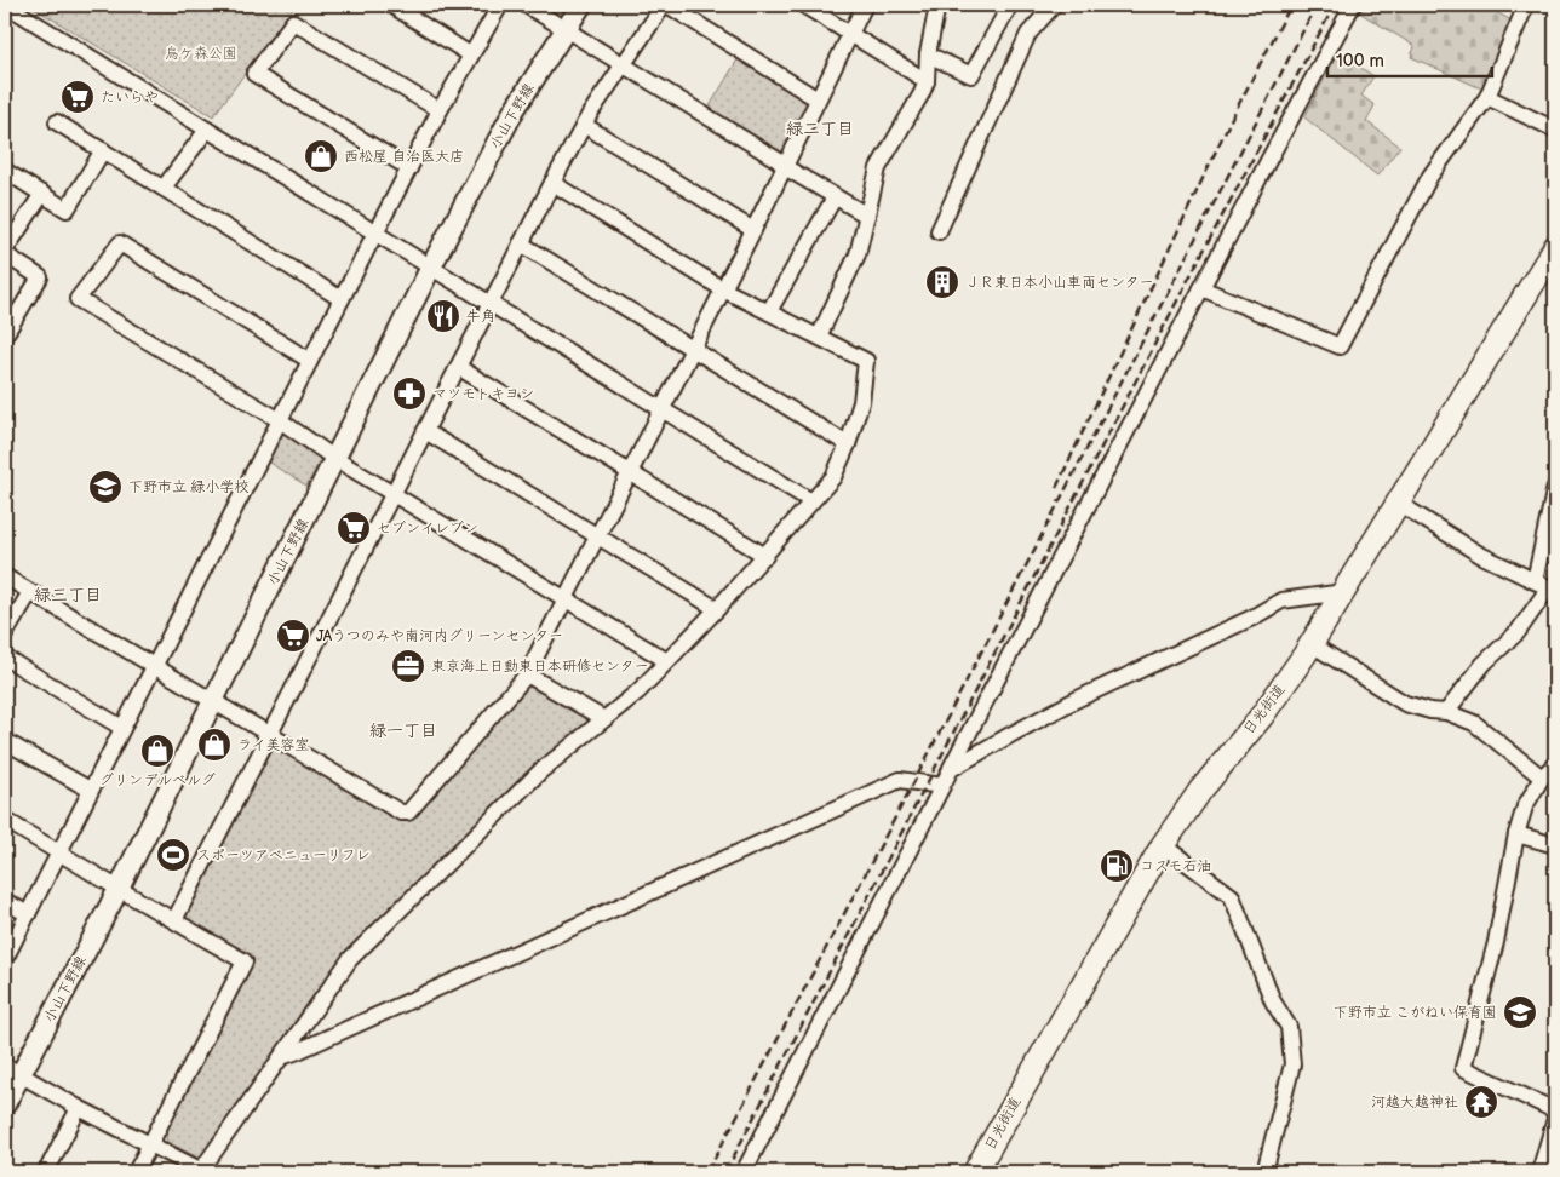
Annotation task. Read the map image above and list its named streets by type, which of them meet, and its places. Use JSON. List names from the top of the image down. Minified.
{"streets":{"highway":["日光街道"],"main road":["小山下野線"]},"districts":["緑二丁目","緑三丁目","緑一丁目"],"parks":["烏ケ森公園"],"places":{"supermarket":["たいらや","セブンイレブン","JAうつのみや南河内グリーンセンター"],"shop":["西松屋 自治医大店","ライ美容室","グリンデルベルグ"],"building":["ＪＲ東日本小山車両センター"],"restaurant":["牛角"],"pharmacy":["マツモトキヨシ"],"school or university":["下野市立 緑小学校","下野市立 こがねい保育園"],"office":["東京海上日動東日本研修センター"],"sports":["スポーツアベニューリフレ"],"fuel station":["コスモ石油"],"temple":["河越大越神社"]},"scale_bar":"100 m"}
